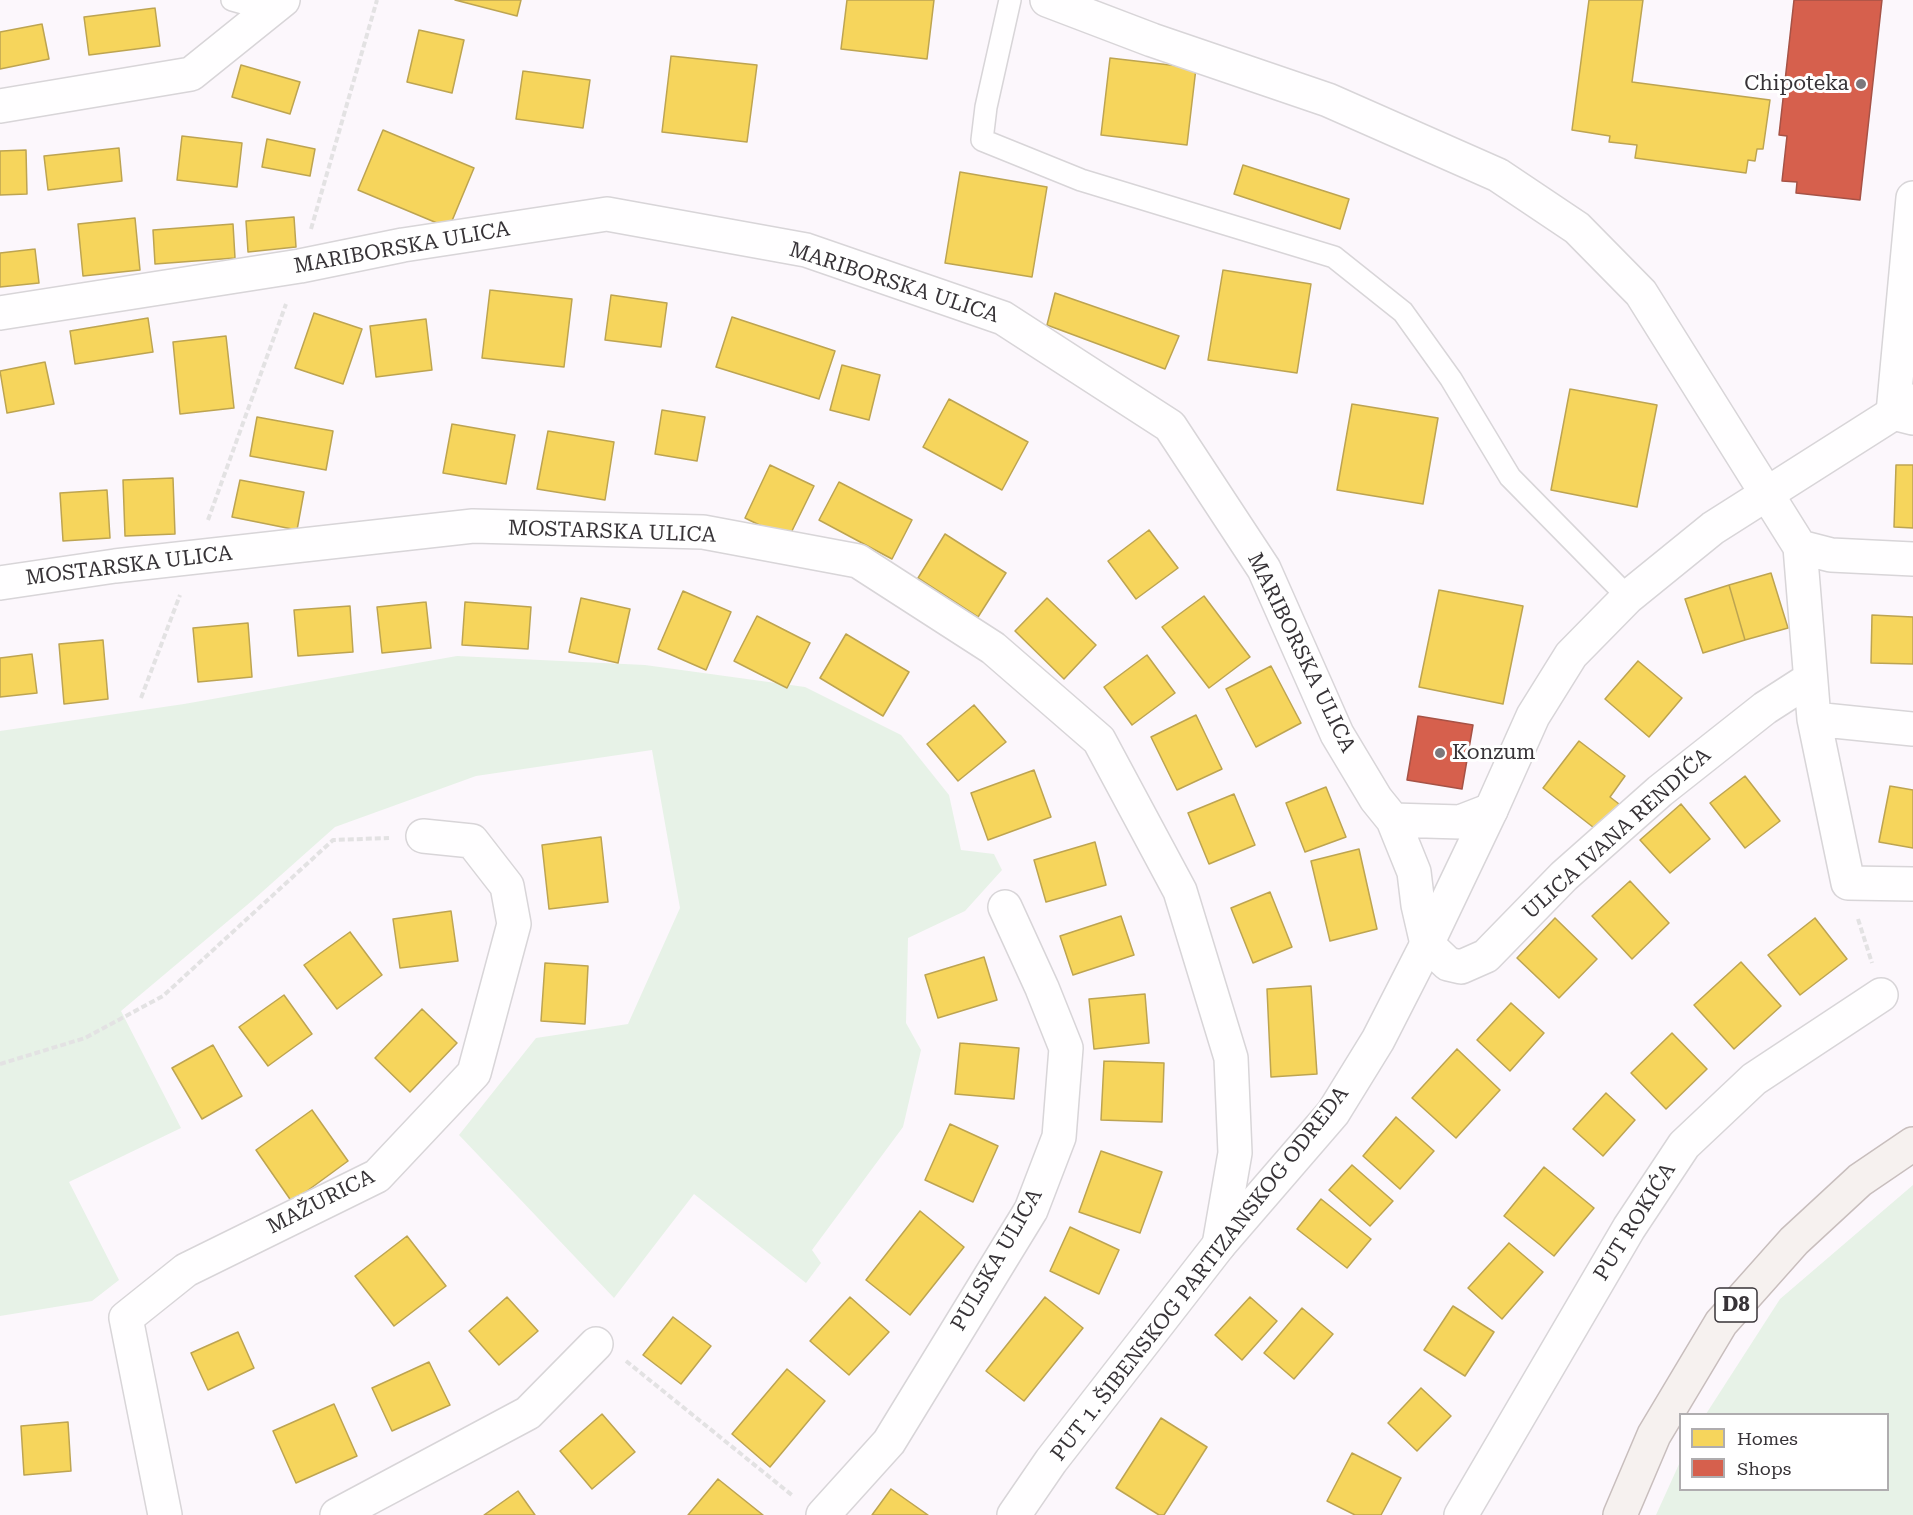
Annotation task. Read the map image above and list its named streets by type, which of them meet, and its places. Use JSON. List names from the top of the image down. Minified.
{"streets":{"main road":["D8"],"street":["MARIBORSKA ULICA","MOSTARSKA ULICA","ULICA IVANA RENDIĆA","MAŽURICA","PUT ROKIĆA","PULSKA ULICA","PUT 1. ŠIBENSKOG PARTIZANSKOG ODREDA"]},"crossings":[["MARIBORSKA ULICA","ULICA IVANA RENDIĆA"],["MARIBORSKA ULICA","PUT 1. ŠIBENSKOG PARTIZANSKOG ODREDA"],["MOSTARSKA ULICA","PUT 1. ŠIBENSKOG PARTIZANSKOG ODREDA"],["ULICA IVANA RENDIĆA","PUT 1. ŠIBENSKOG PARTIZANSKOG ODREDA"]],"places":["Chipoteka","Konzum"],"legend":["Homes","Shops"]}
